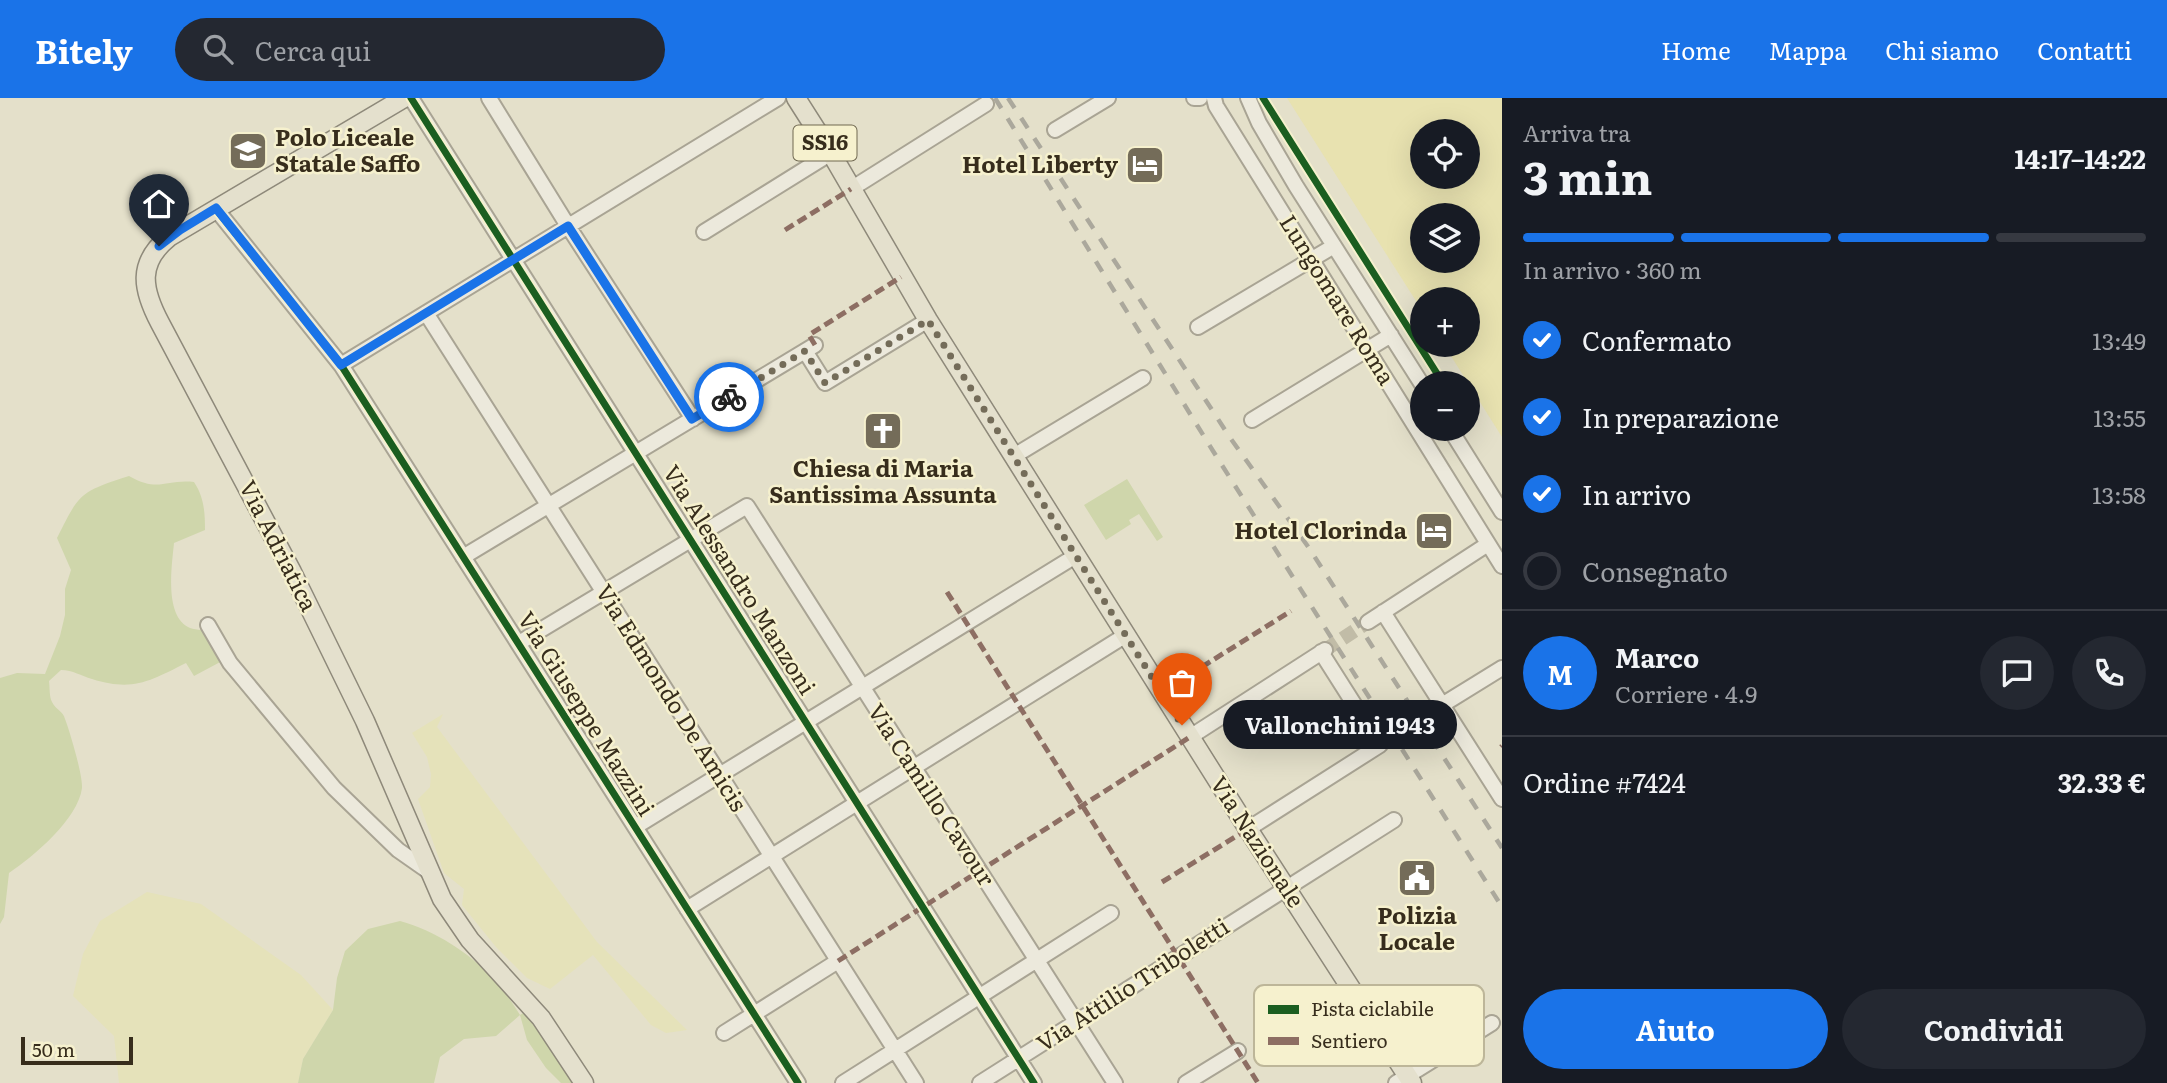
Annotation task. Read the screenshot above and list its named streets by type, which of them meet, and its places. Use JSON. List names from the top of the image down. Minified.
{"streets":{"main road":["SS16","Via Adriatica","Via Nazionale"],"street":["Lungomare Roma","Via Alessandro Manzoni","Via Edmondo De Amicis","Via Giuseppe Mazzini","Via Camillo Cavour","Via Attilio Triboletti"]},"crossings":[["Via Adriatica","Via Giuseppe Mazzini"],["Via Alessandro Manzoni","Via Camillo Cavour"],["Via Alessandro Manzoni","Via Attilio Triboletti"],["Via Camillo Cavour","Via Attilio Triboletti"],["Via Nazionale","Via Attilio Triboletti"]],"places":{"school or university":["Polo Liceale Statale Saffo"],"hotel":["Hotel Liberty","Hotel Clorinda"],"church":["Chiesa di Maria Santissima Assunta"],"other":["Vallonchini 1943"],"public building":["Polizia Locale"]},"legend":["Pista ciclabile","Sentiero"],"scale_bar":"50 m","page":{"header":"Bitely","search":"Cerca qui","nav":["Home","Mappa","Chi siamo","Contatti"],"heading":["3 min","Arriva tra","14:17–14:22"],"panel":["Marco","Corriere · 4.9","Ordine #7424","32.33 €"],"map_buttons":["+","−"],"bar":"In arrivo · 360 m","list":[["Confermato","13:49"],["In preparazione","13:55"],["In arrivo","13:58"],"Consegnato"],"round":"M","bubble":"Vallonchini 1943","buttons":["Aiuto","Condividi"],"scale":"50 m"}}
